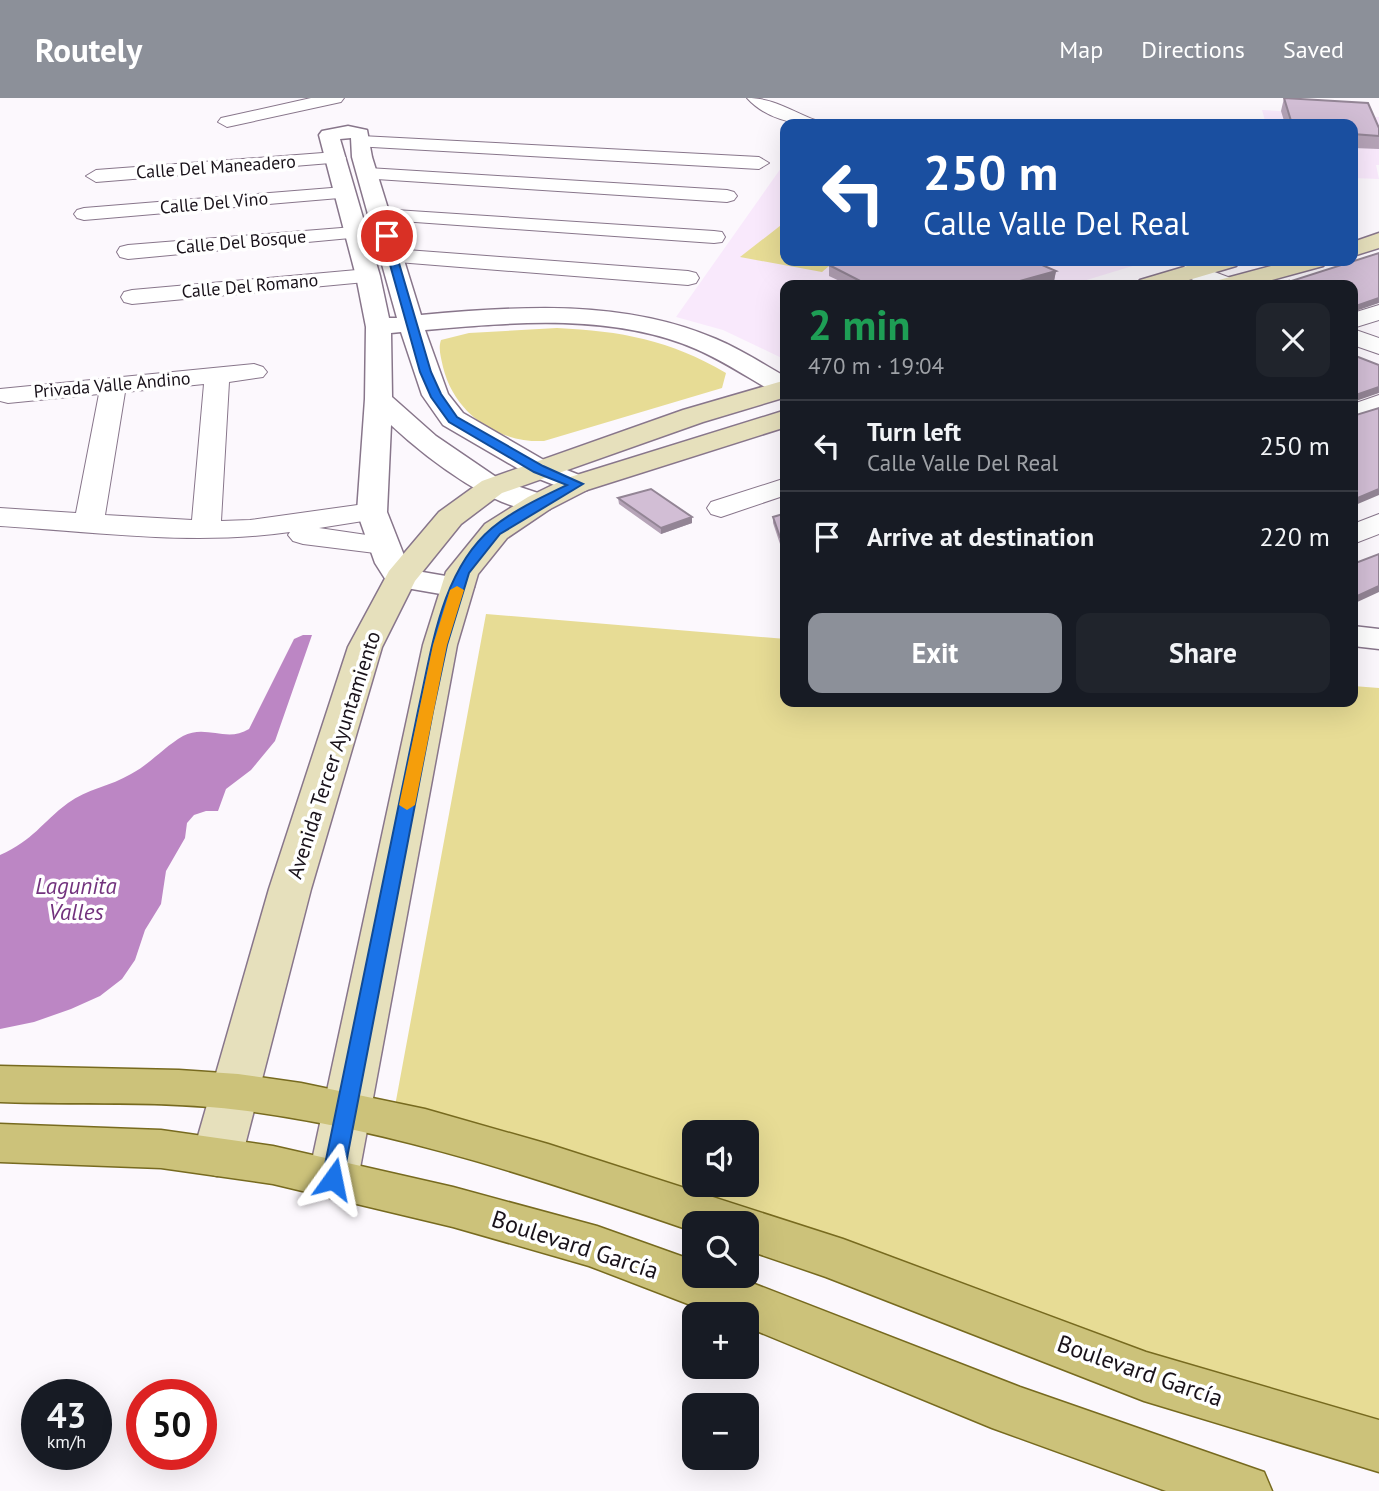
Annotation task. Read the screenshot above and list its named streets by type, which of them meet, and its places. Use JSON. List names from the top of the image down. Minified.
{"streets":{"main road":["Avenida Tercer Ayuntamiento","Boulevard García"],"street":["Calle Del Maneadero","Calle Del Vino","Calle Del Bosque","Calle Del Romano","Privada Valle Andino"]},"crossings":[["Avenida Tercer Ayuntamiento","Boulevard García"]],"water":["Lagunita Valles"],"page":{"header":"Routely","nav":["Map","Directions","Saved"],"turn":["250 m","Calle Valle Del Real"],"heading":["2 min","470 m · 19:04"],"list":[{"name":"Turn left","note":"Calle Valle Del Real","value":"250 m"},{"name":"Arrive at destination","value":"220 m"}],"buttons":["Exit","Share"],"map_buttons":["+","−"],"speed":"43 km/h","limit":"50"}}
